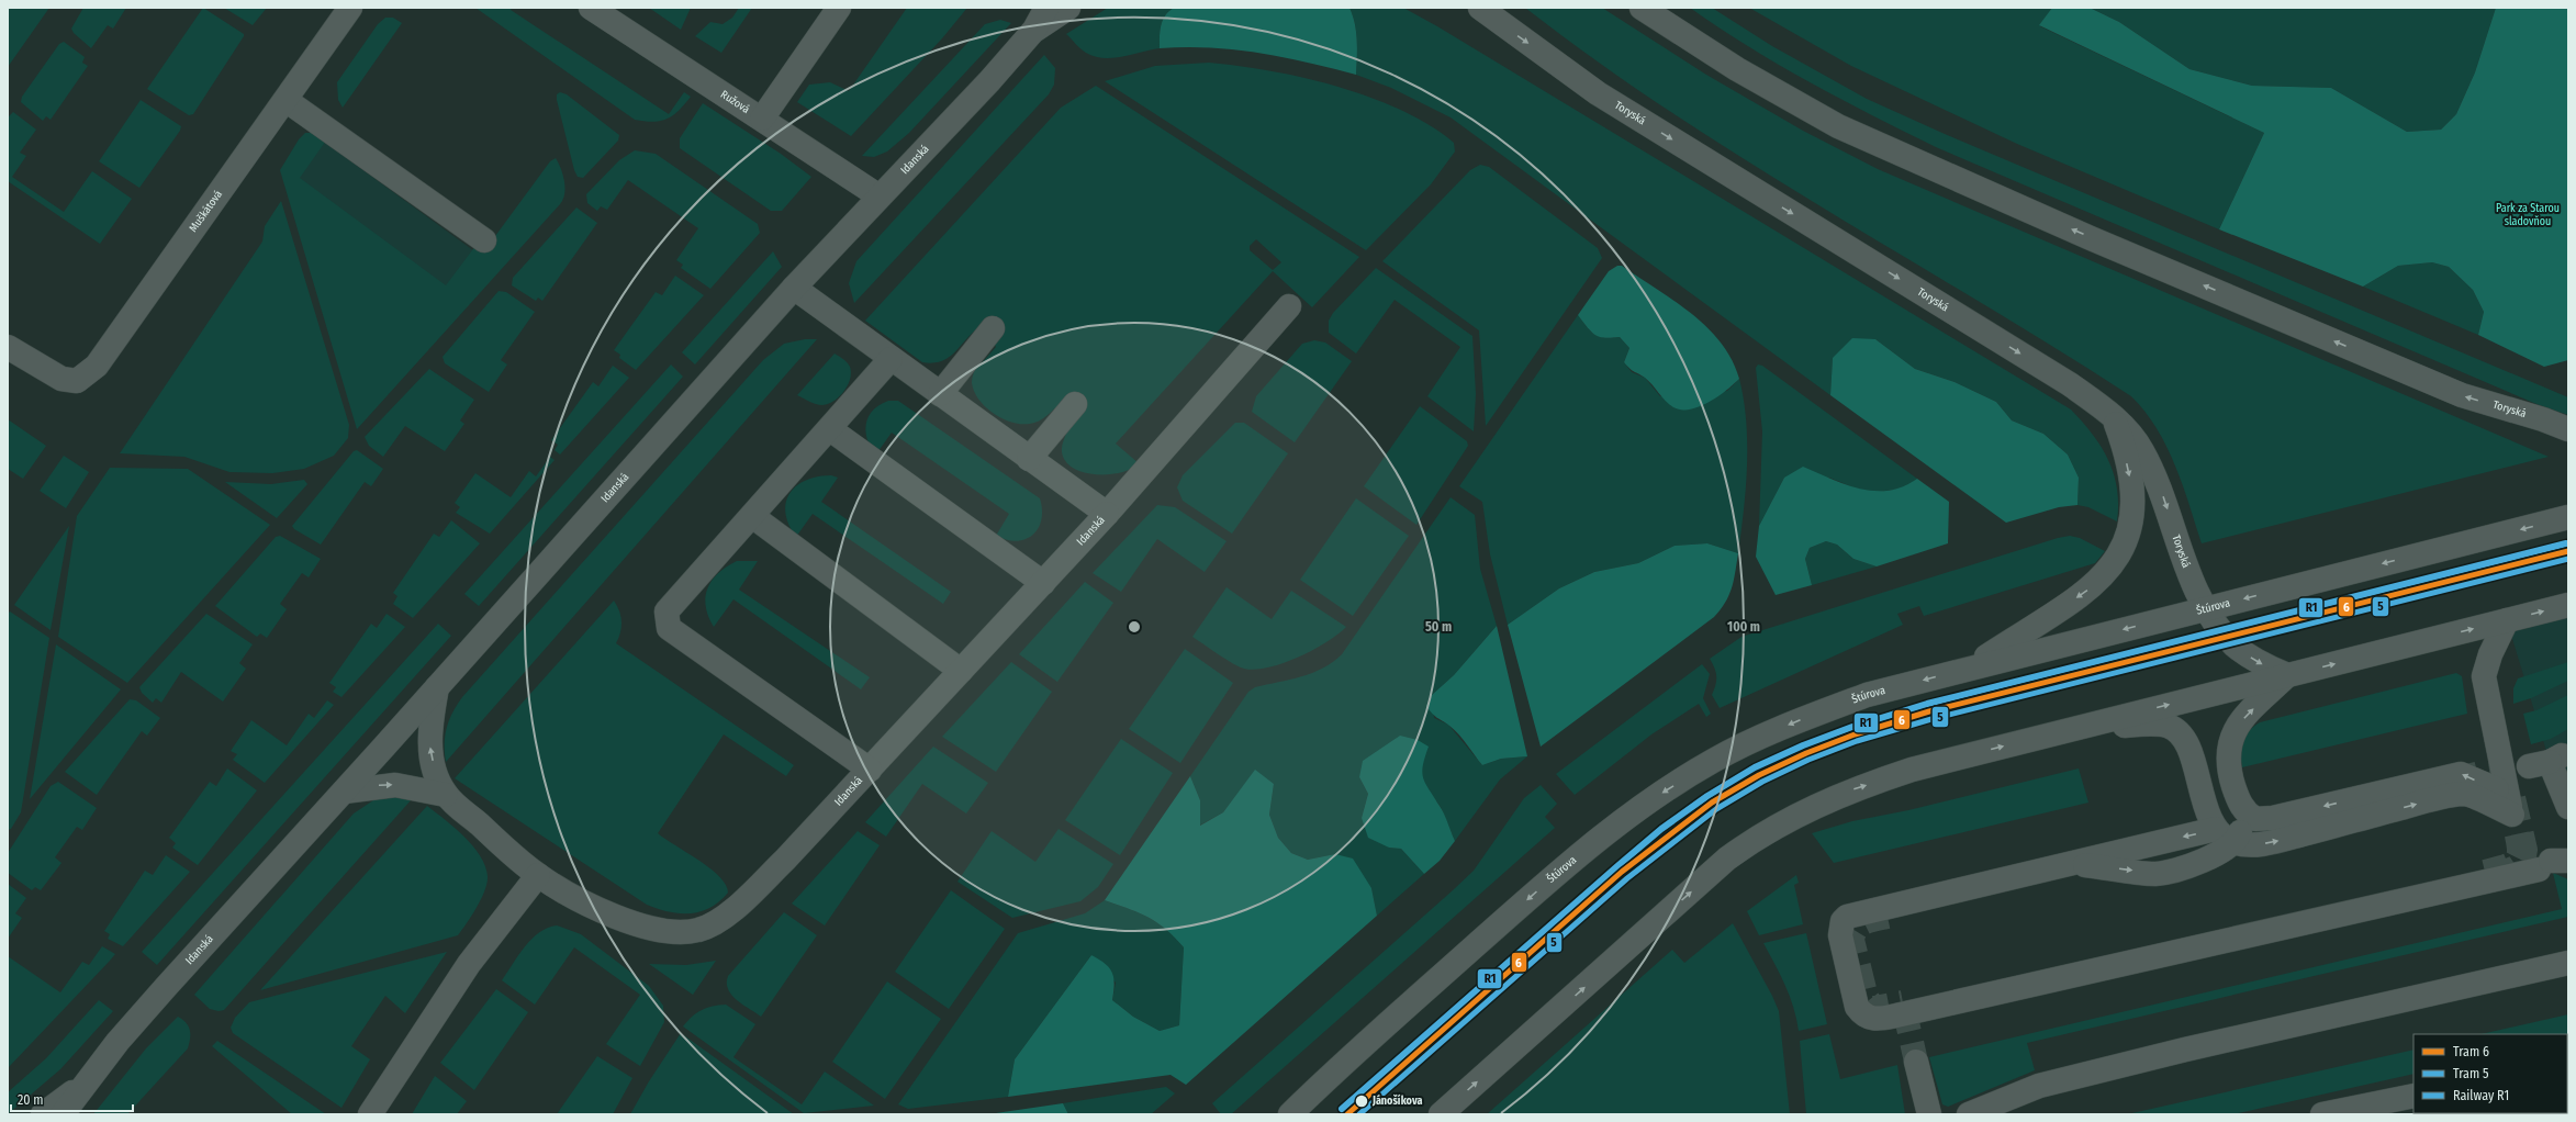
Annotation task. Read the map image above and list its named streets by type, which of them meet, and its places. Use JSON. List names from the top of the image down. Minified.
{"streets":{"street":["Ružová","Toryská","Idanská","Muškátová","Štúrova"]},"crossings":[["Ružová","Idanská"],["Toryská","Štúrova"]],"parks":["Park za Starou sladovňou"],"places":["Jánošíkova"],"lines":["rail line R1","tram line 6","tram line 5"],"legend":["Tram 6","Tram 5","Railway R1"],"scale_bar":"20 m","rings":["50 m","100 m"]}
